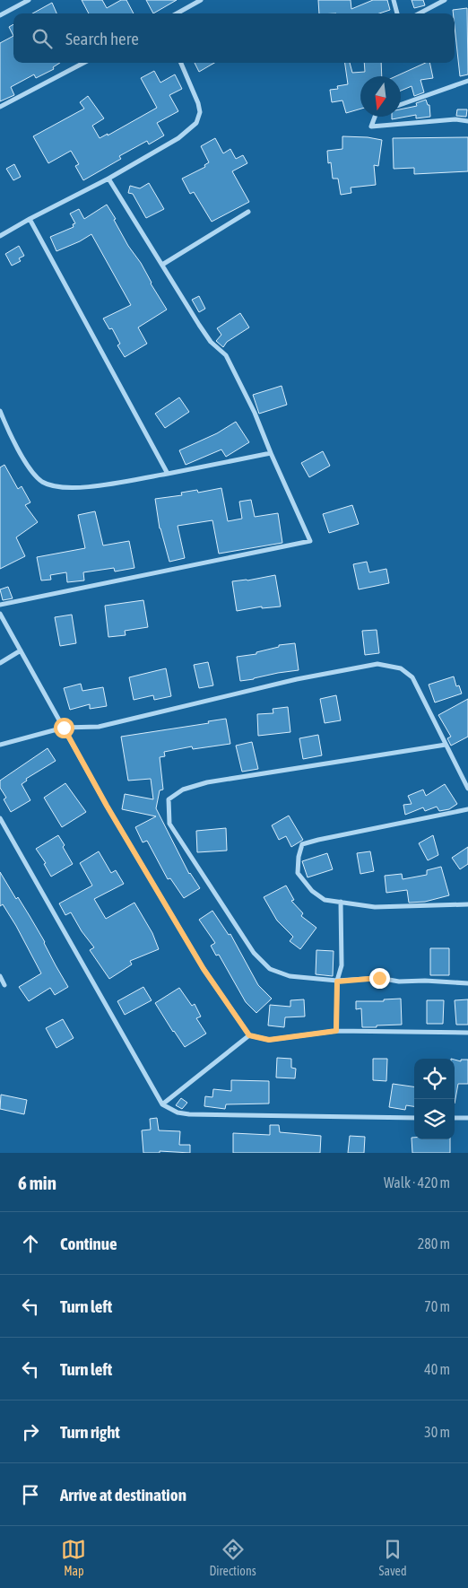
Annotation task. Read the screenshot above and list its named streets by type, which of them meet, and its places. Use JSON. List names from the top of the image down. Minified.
{"north":"bottom","page":{"search":"Search here","heading":["6 min","Walk · 420 m"],"list":[["Continue","280 m"],["Turn left","70 m"],["Turn left","40 m"],["Turn right","30 m"],"Arrive at destination"],"nav":["Map","Directions","Saved"]}}
